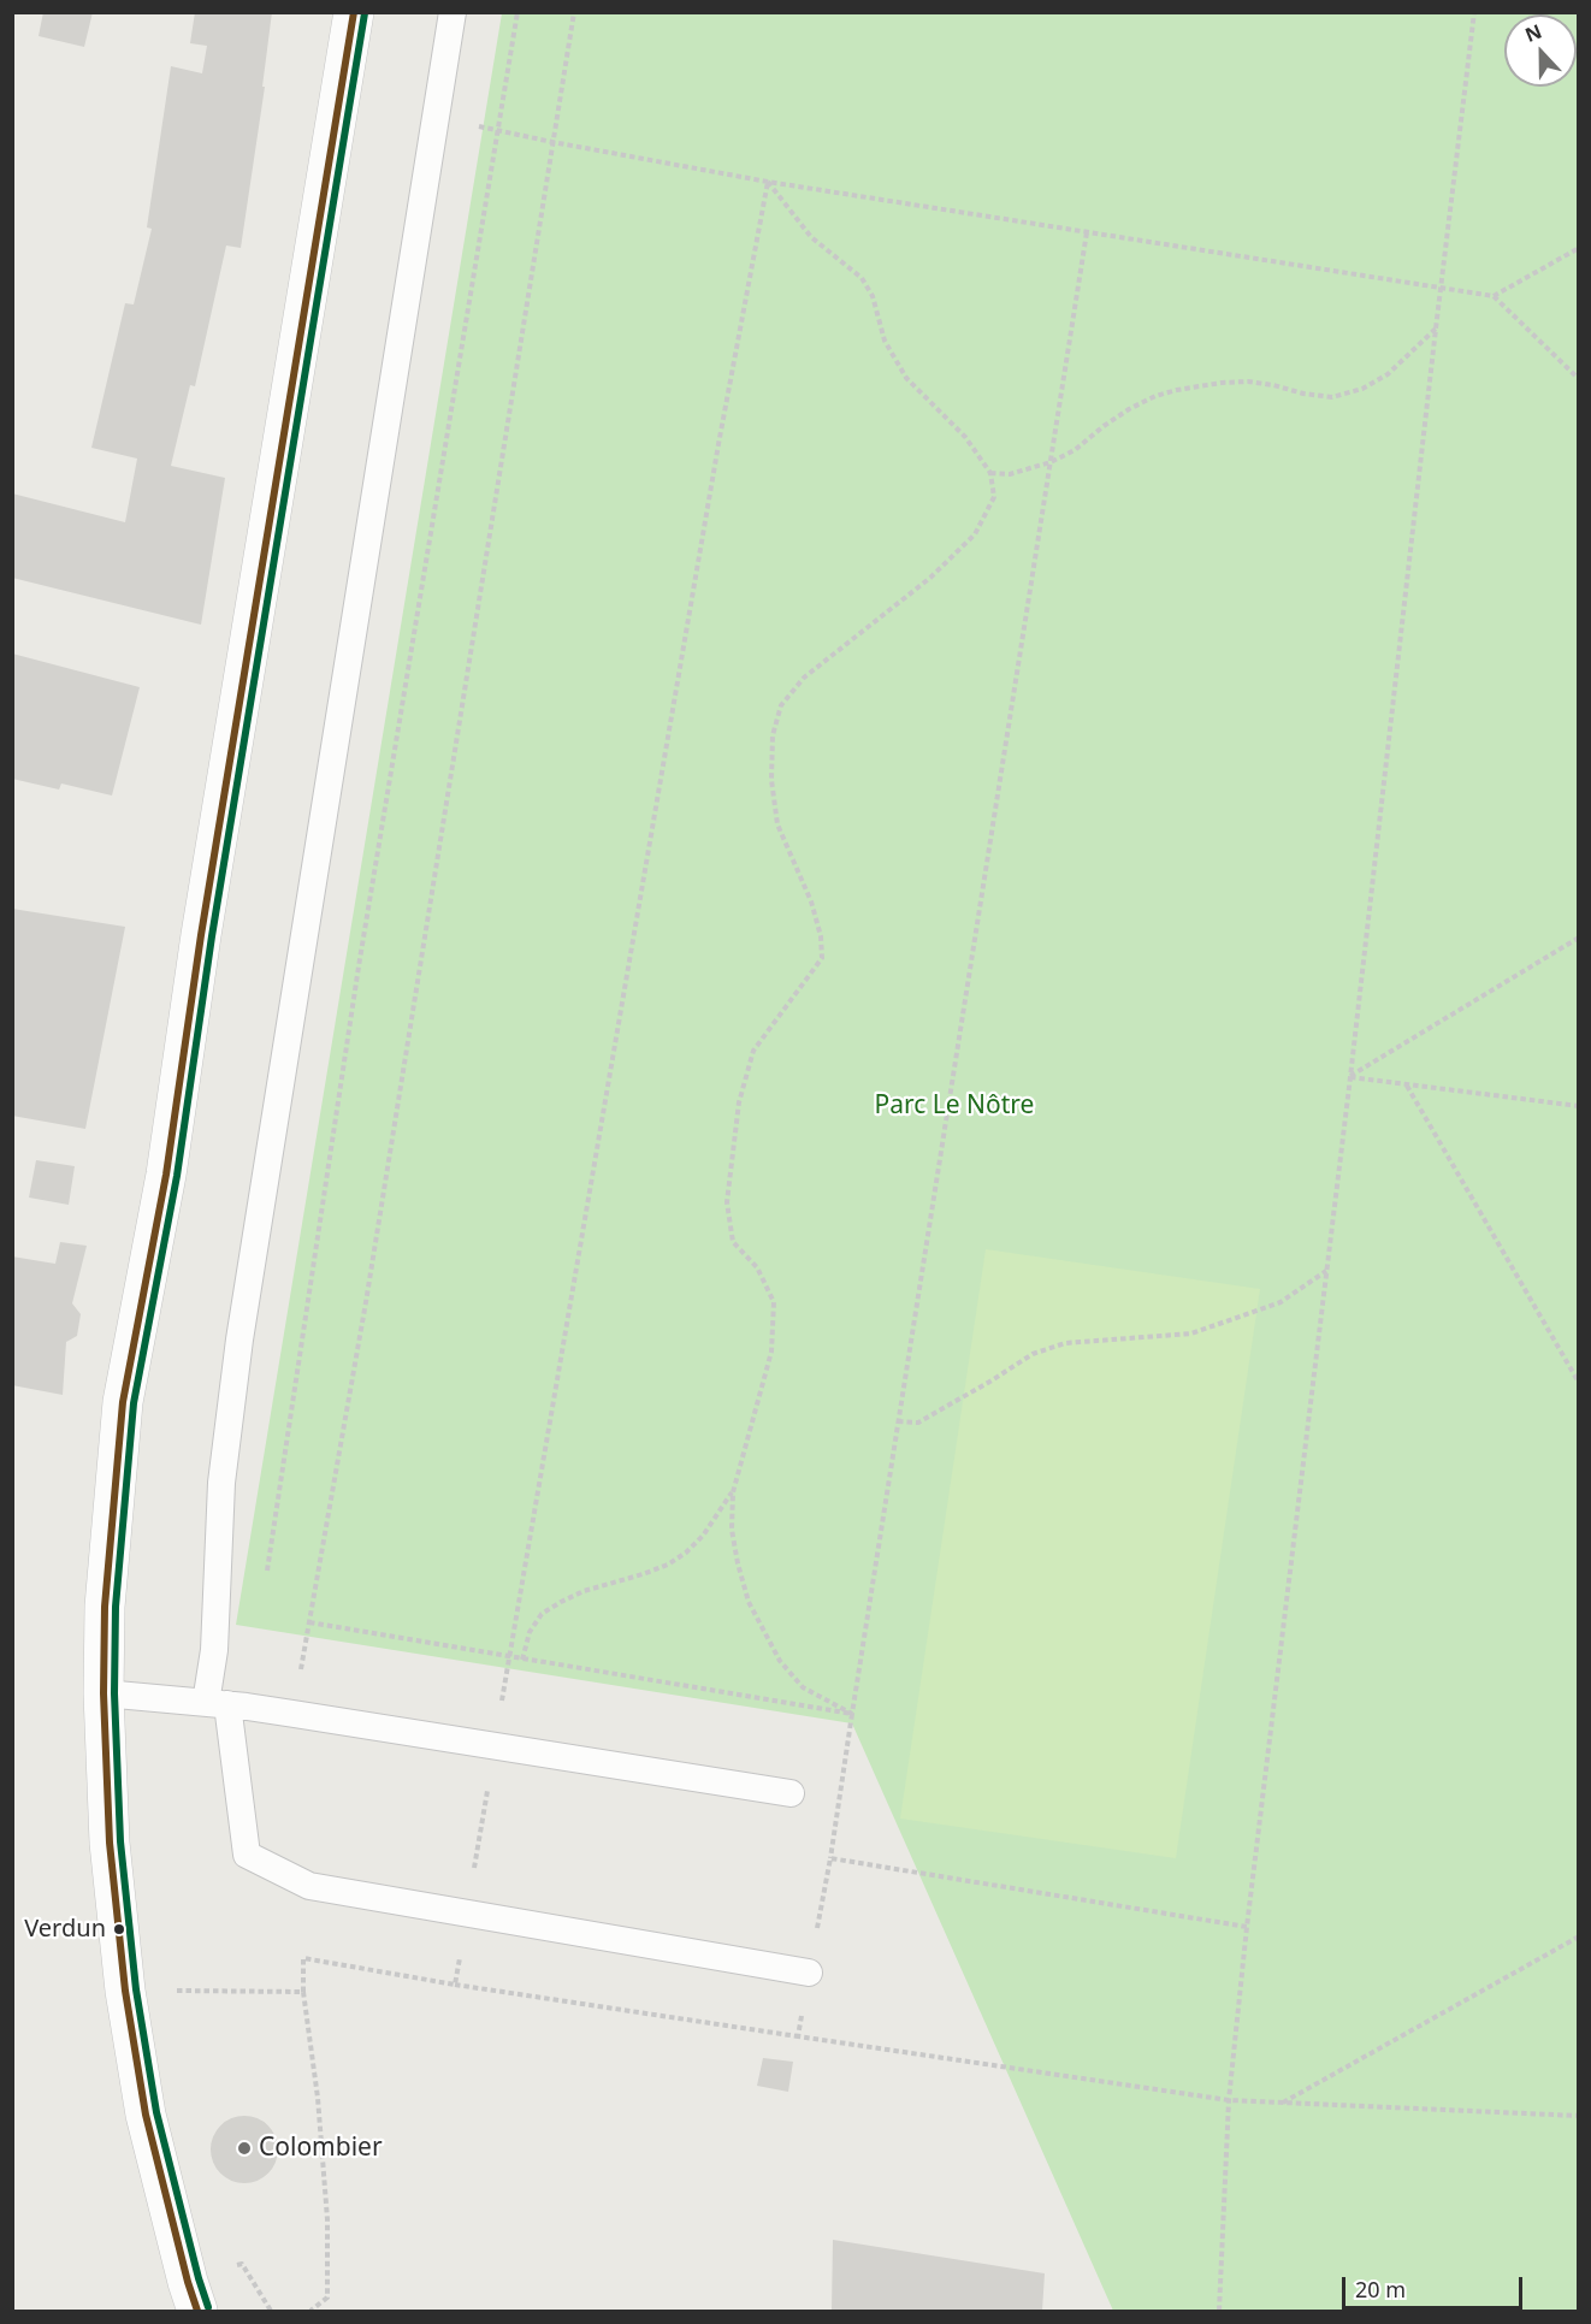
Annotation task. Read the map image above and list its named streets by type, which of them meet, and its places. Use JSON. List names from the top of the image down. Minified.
{"parks":["Parc Le Nôtre"],"places":["Verdun","Colombier"],"scale_bar":"20 m","north":"top"}
